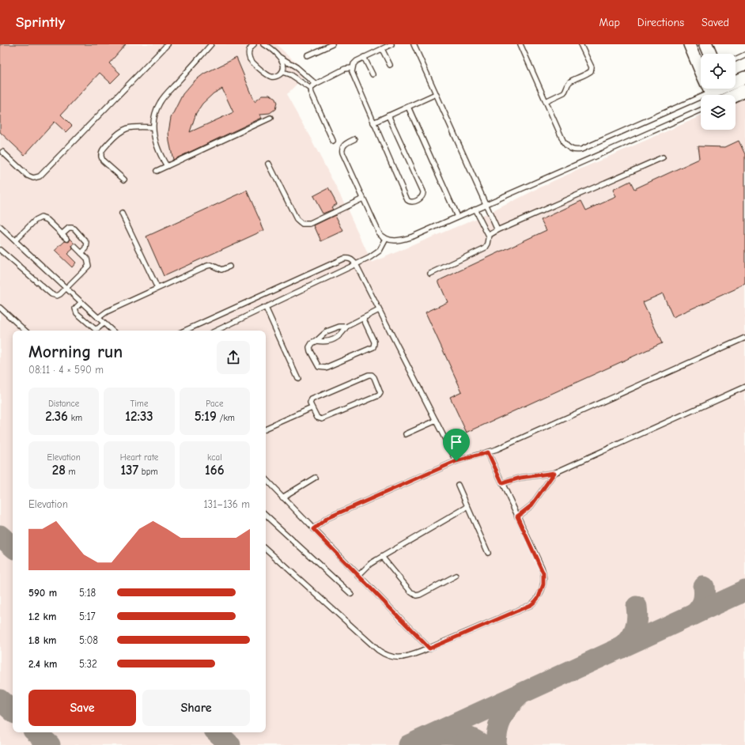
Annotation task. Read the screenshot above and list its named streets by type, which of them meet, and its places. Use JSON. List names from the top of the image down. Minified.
{"page":{"header":"Sprintly","nav":["Map","Directions","Saved"],"heading":["Morning run","08:11 · 4 × 590 m"],"stats":[["Distance","2.36 km"],["Time","12:33"],["Pace","5:19 /km"],["Elevation","28 m"],["Heart rate","137 bpm"],["kcal","166"]],"chart":["Elevation","131–136 m"],"list":[{"name":"590 m","note":"5:18"},{"name":"1.2 km","note":"5:17"},{"name":"1.8 km","note":"5:08"},{"name":"2.4 km","note":"5:32"}],"buttons":["Save","Share"]}}
